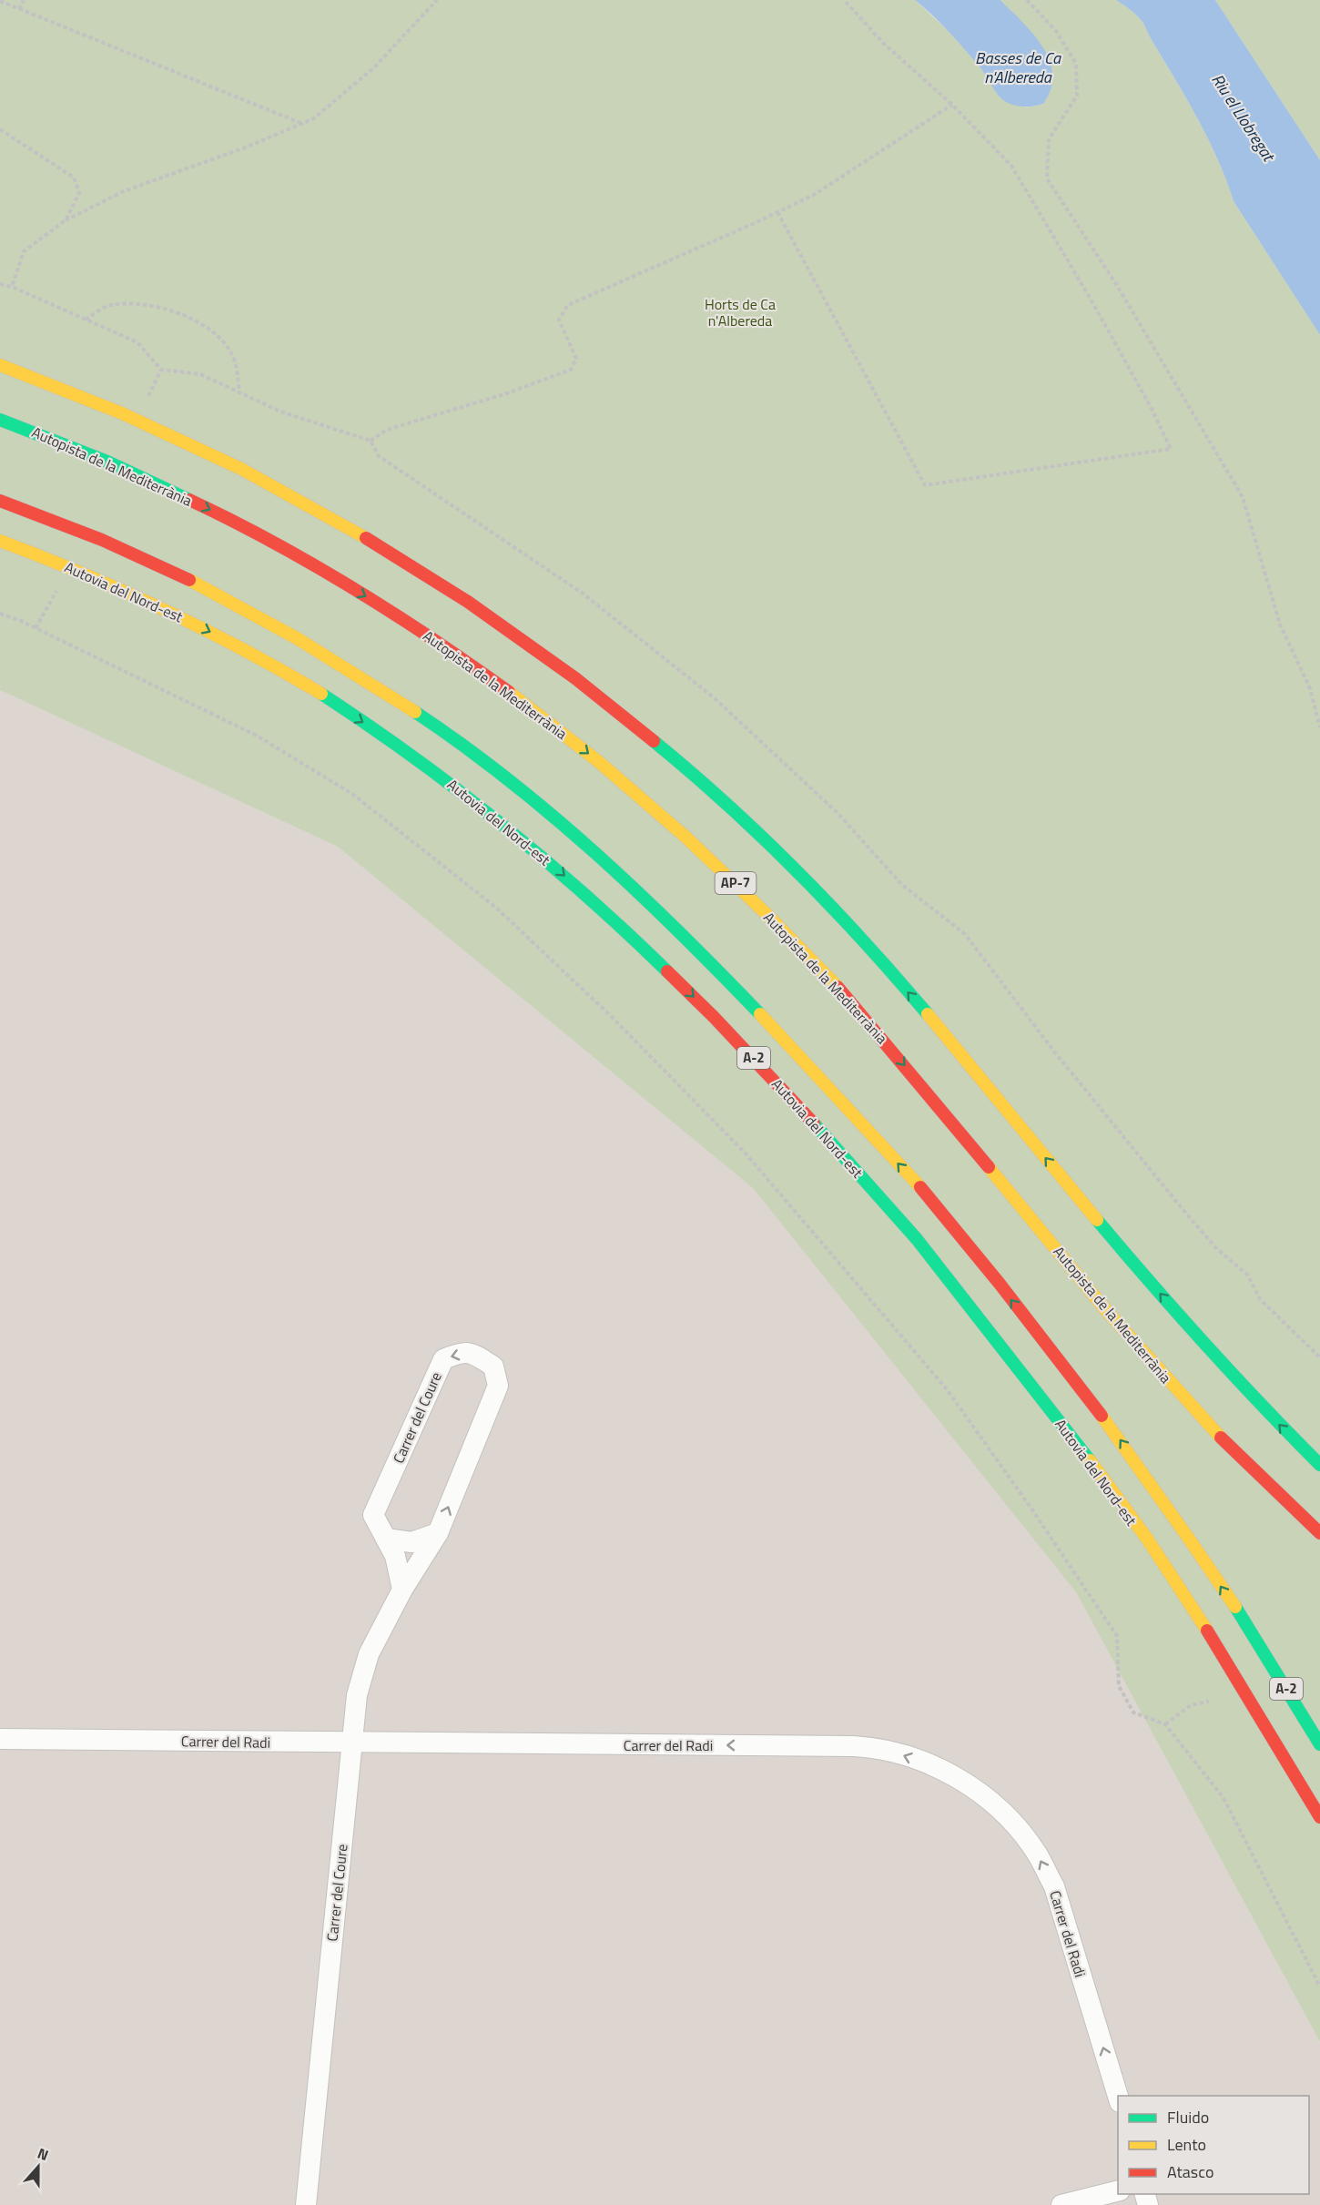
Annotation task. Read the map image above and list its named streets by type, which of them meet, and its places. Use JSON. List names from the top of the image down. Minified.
{"streets":{"highway":["Autopista de la Mediterrània","Autovia del Nord-est","AP-7","A-2"],"street":["Carrer del Coure","Carrer del Radi"]},"crossings":[["Carrer del Coure","Carrer del Radi"]],"one_way":["Carrer del Radi"],"water":["Basses de Ca n'Albereda","Riu el Llobregat"],"parks":["Horts de Ca n'Albereda"],"legend":["Fluido","Lento","Atasco"],"north":"top"}
